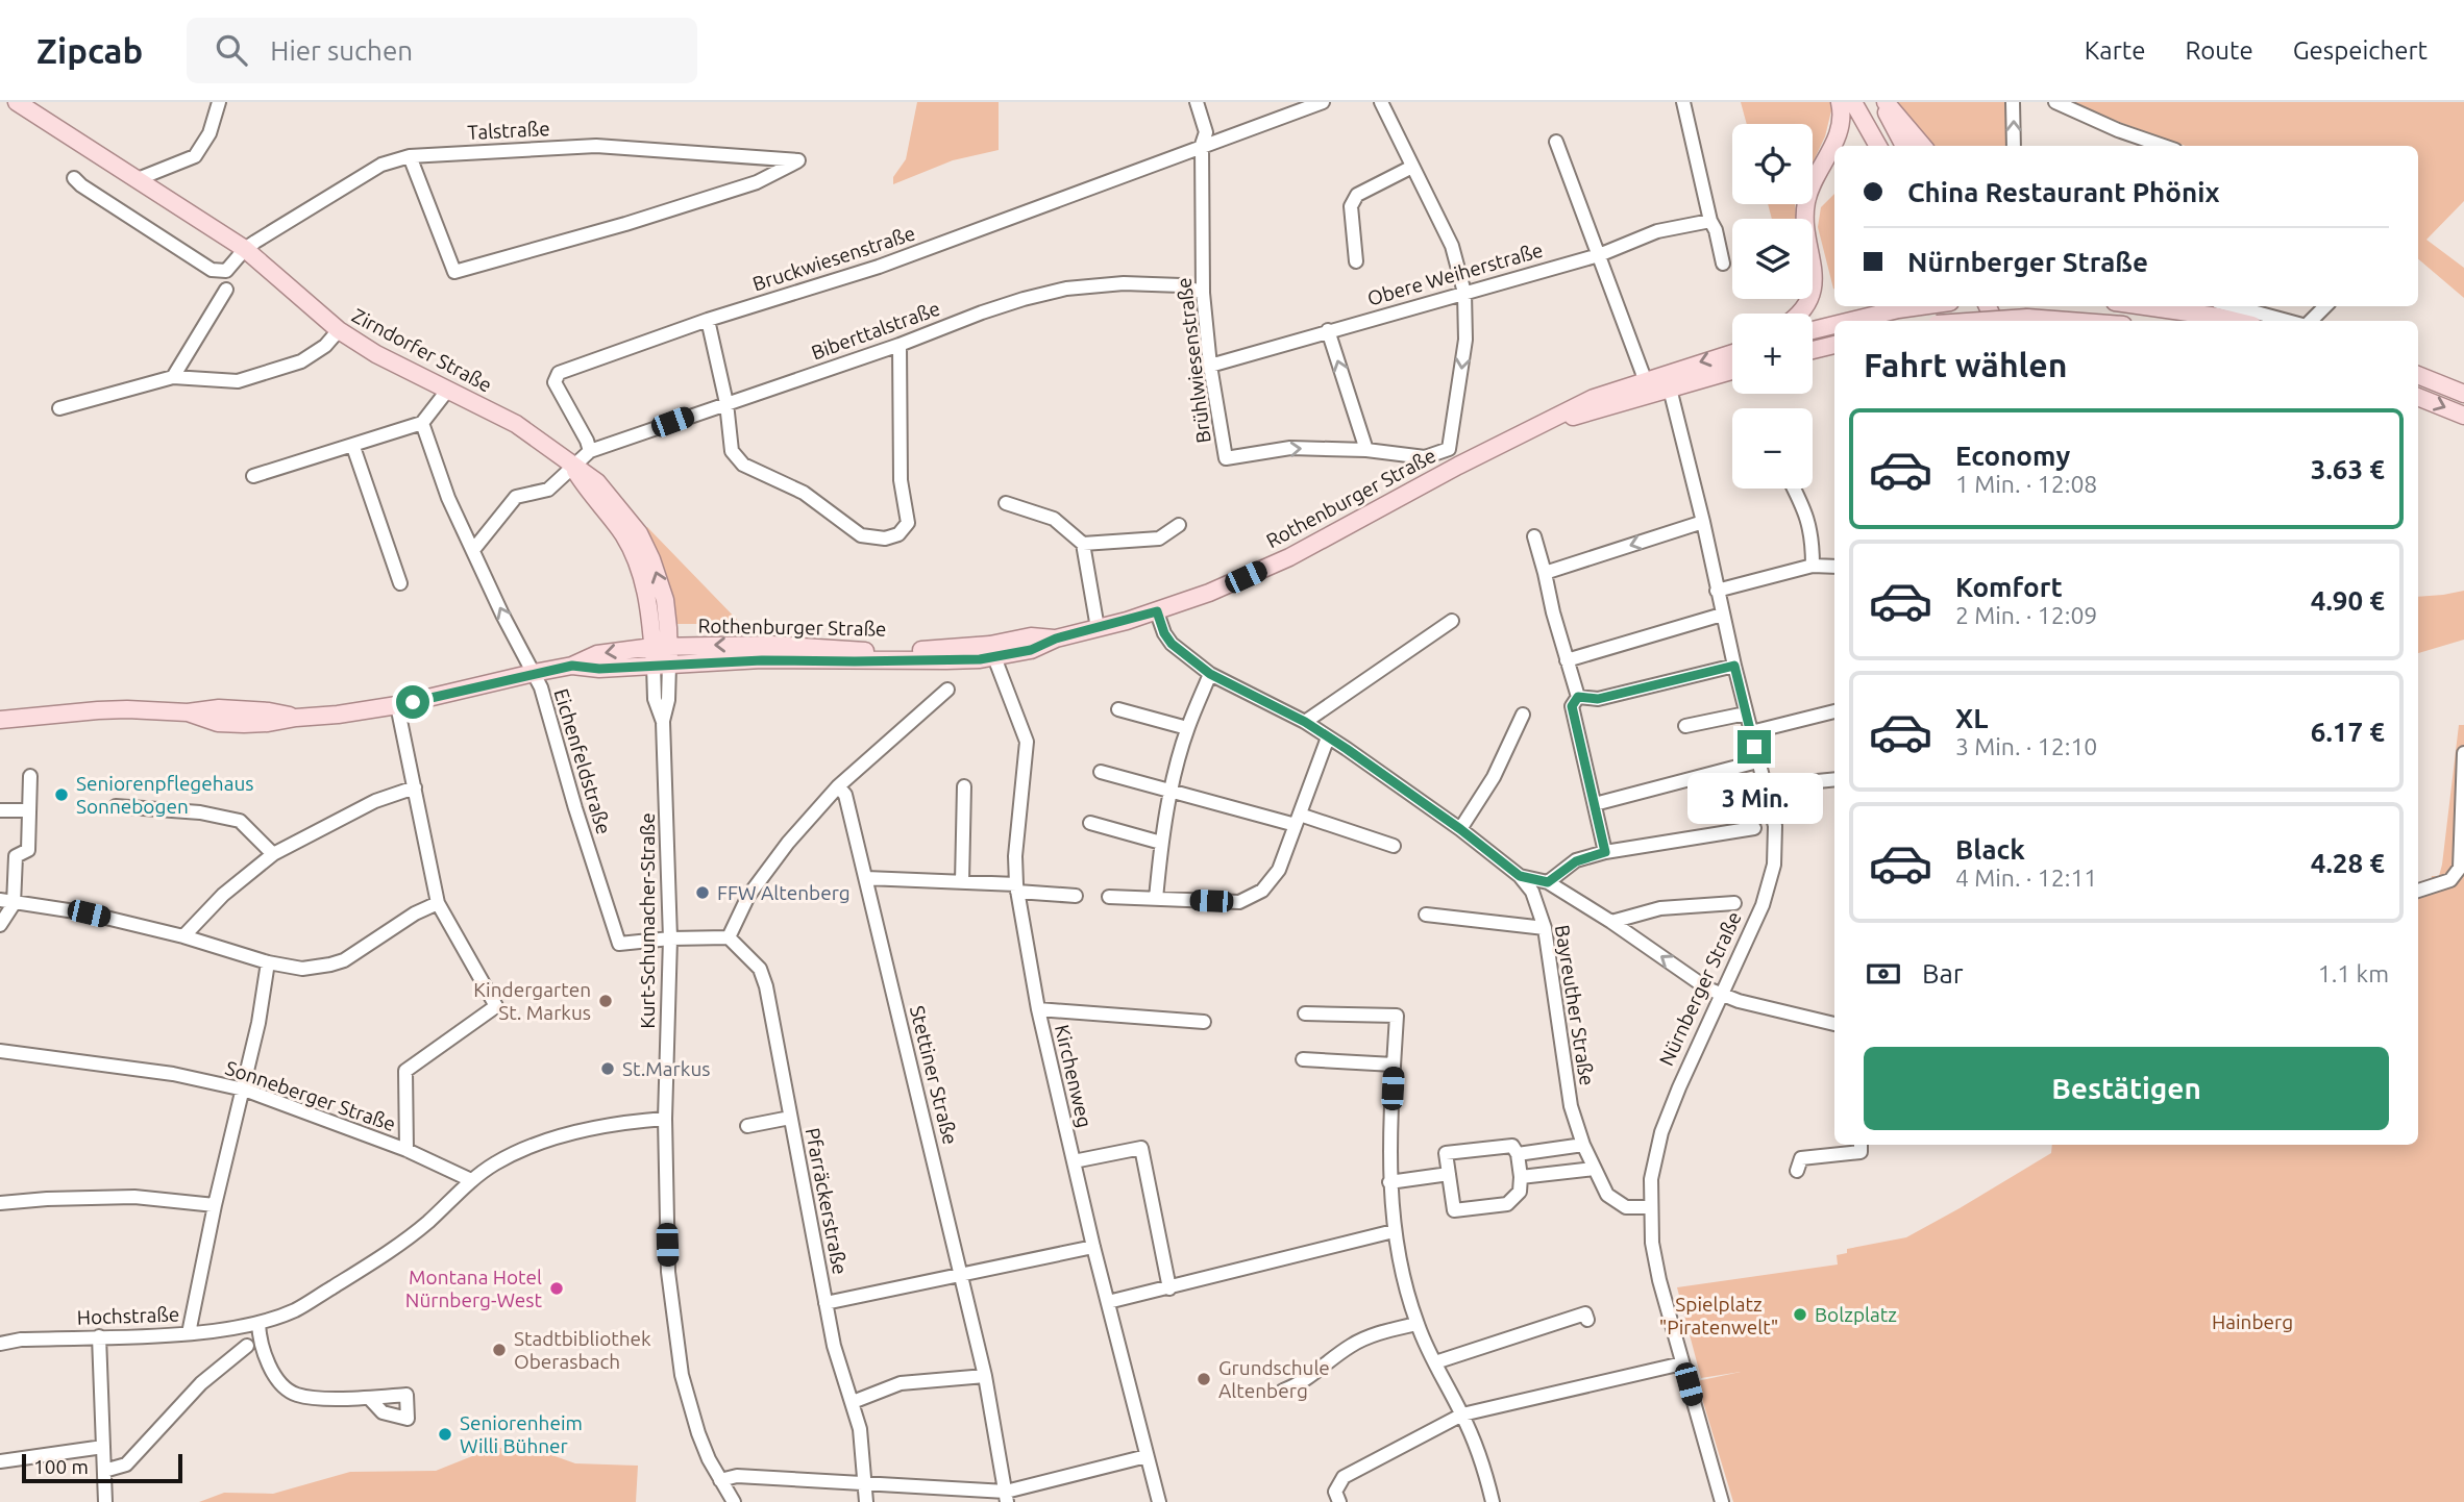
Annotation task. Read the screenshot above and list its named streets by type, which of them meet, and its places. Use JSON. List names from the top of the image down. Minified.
{"streets":{"main road":["Zirndorfer Straße","Rothenburger Straße"],"street":["Talstraße","Bruckwiesenstraße","Obere Weiherstraße","Biberttalstraße","Brühlwiesenstraße","Eichenfeldstraße","Kurt-Schumacher-Straße","Nürnberger Straße","Bayreuther Straße","Stettiner Straße","Kirchenweg","Sonneberger Straße","Pfarräckerstraße","Hochstraße"]},"crossings":[["Talstraße","Zirndorfer Straße"],["Bruckwiesenstraße","Biberttalstraße"],["Bruckwiesenstraße","Brühlwiesenstraße"],["Obere Weiherstraße","Brühlwiesenstraße"],["Biberttalstraße","Zirndorfer Straße"],["Biberttalstraße","Brühlwiesenstraße"],["Zirndorfer Straße","Rothenburger Straße"],["Zirndorfer Straße","Kurt-Schumacher-Straße"],["Rothenburger Straße","Eichenfeldstraße"],["Rothenburger Straße","Kurt-Schumacher-Straße"],["Rothenburger Straße","Nürnberger Straße"],["Rothenburger Straße","Kirchenweg"],["Eichenfeldstraße","Kurt-Schumacher-Straße"],["Kurt-Schumacher-Straße","Hochstraße"],["Nürnberger Straße","Bayreuther Straße"],["Sonneberger Straße","Hochstraße"]],"parks":["Spielplatz \"Piratenwelt\"","Hainberg"],"places":["Seniorenpflegehaus Sonnebogen","FFW Altenberg","Kindergarten St. Markus","St.Markus","Montana Hotel Nürnberg-West","Bolzplatz","Stadtbibliothek Oberasbach","Grundschule Altenberg","Seniorenheim Willi Bühner"],"scale_bar":"100 m","page":{"header":"Zipcab","search":"Hier suchen","nav":["Karte","Route","Gespeichert"],"map_buttons":["+","−"],"banner":["China Restaurant Phönix","Nürnberger Straße"],"heading":"Fahrt wählen","list":[{"name":"Economy","note":"1 Min. · 12:08","value":"3.63 €"},{"name":"Komfort","note":"2 Min. · 12:09","value":"4.90 €"},{"name":"XL","note":"3 Min. · 12:10","value":"6.17 €"},{"name":"Black","note":"4 Min. · 12:11","value":"4.28 €"}],"bubble":"3 Min.","pay":["Bar","1.1 km"],"buttons":"Bestätigen","scale":"100 m"}}
